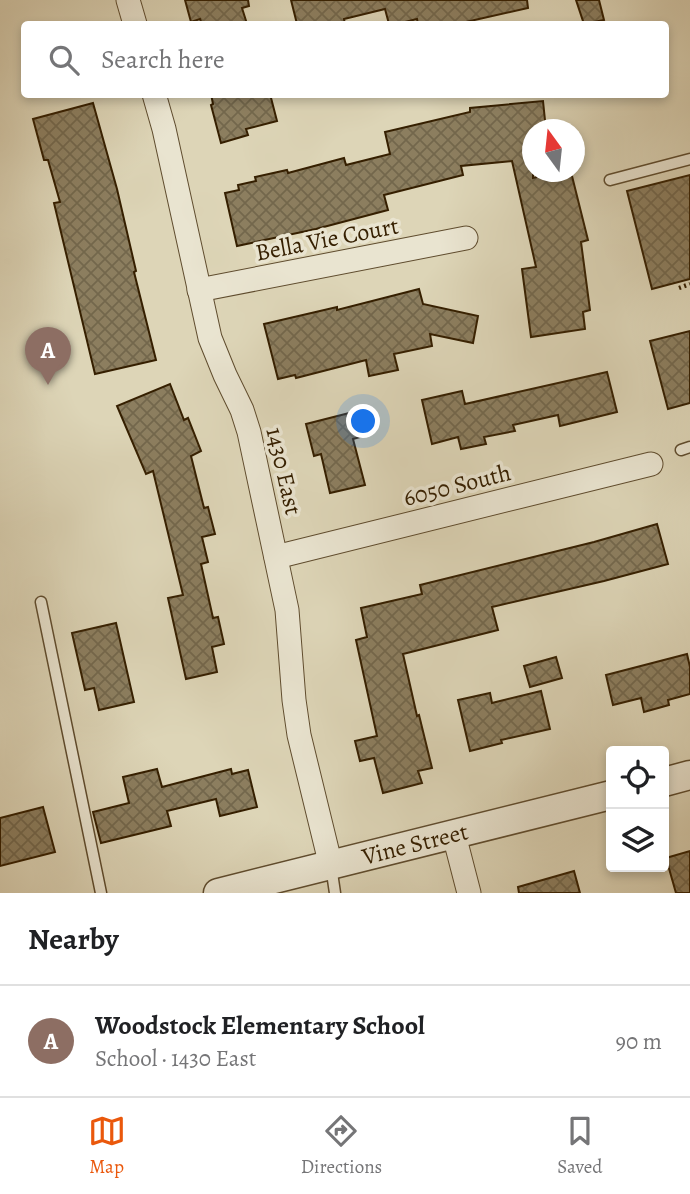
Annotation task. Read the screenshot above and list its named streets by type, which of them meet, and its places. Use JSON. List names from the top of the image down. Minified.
{"streets":{"street":["Bella Vie Court","1430 East","6050 South","Vine Street"]},"crossings":[["Bella Vie Court","1430 East"],["1430 East","6050 South"],["1430 East","Vine Street"]],"north":"top","page":{"search":"Search here","pins":"A","heading":"Nearby","list":[{"mark":"A","name":"Woodstock Elementary School","note":"School · 1430 East","value":"90 m"}],"nav":["Map","Directions","Saved"]}}
